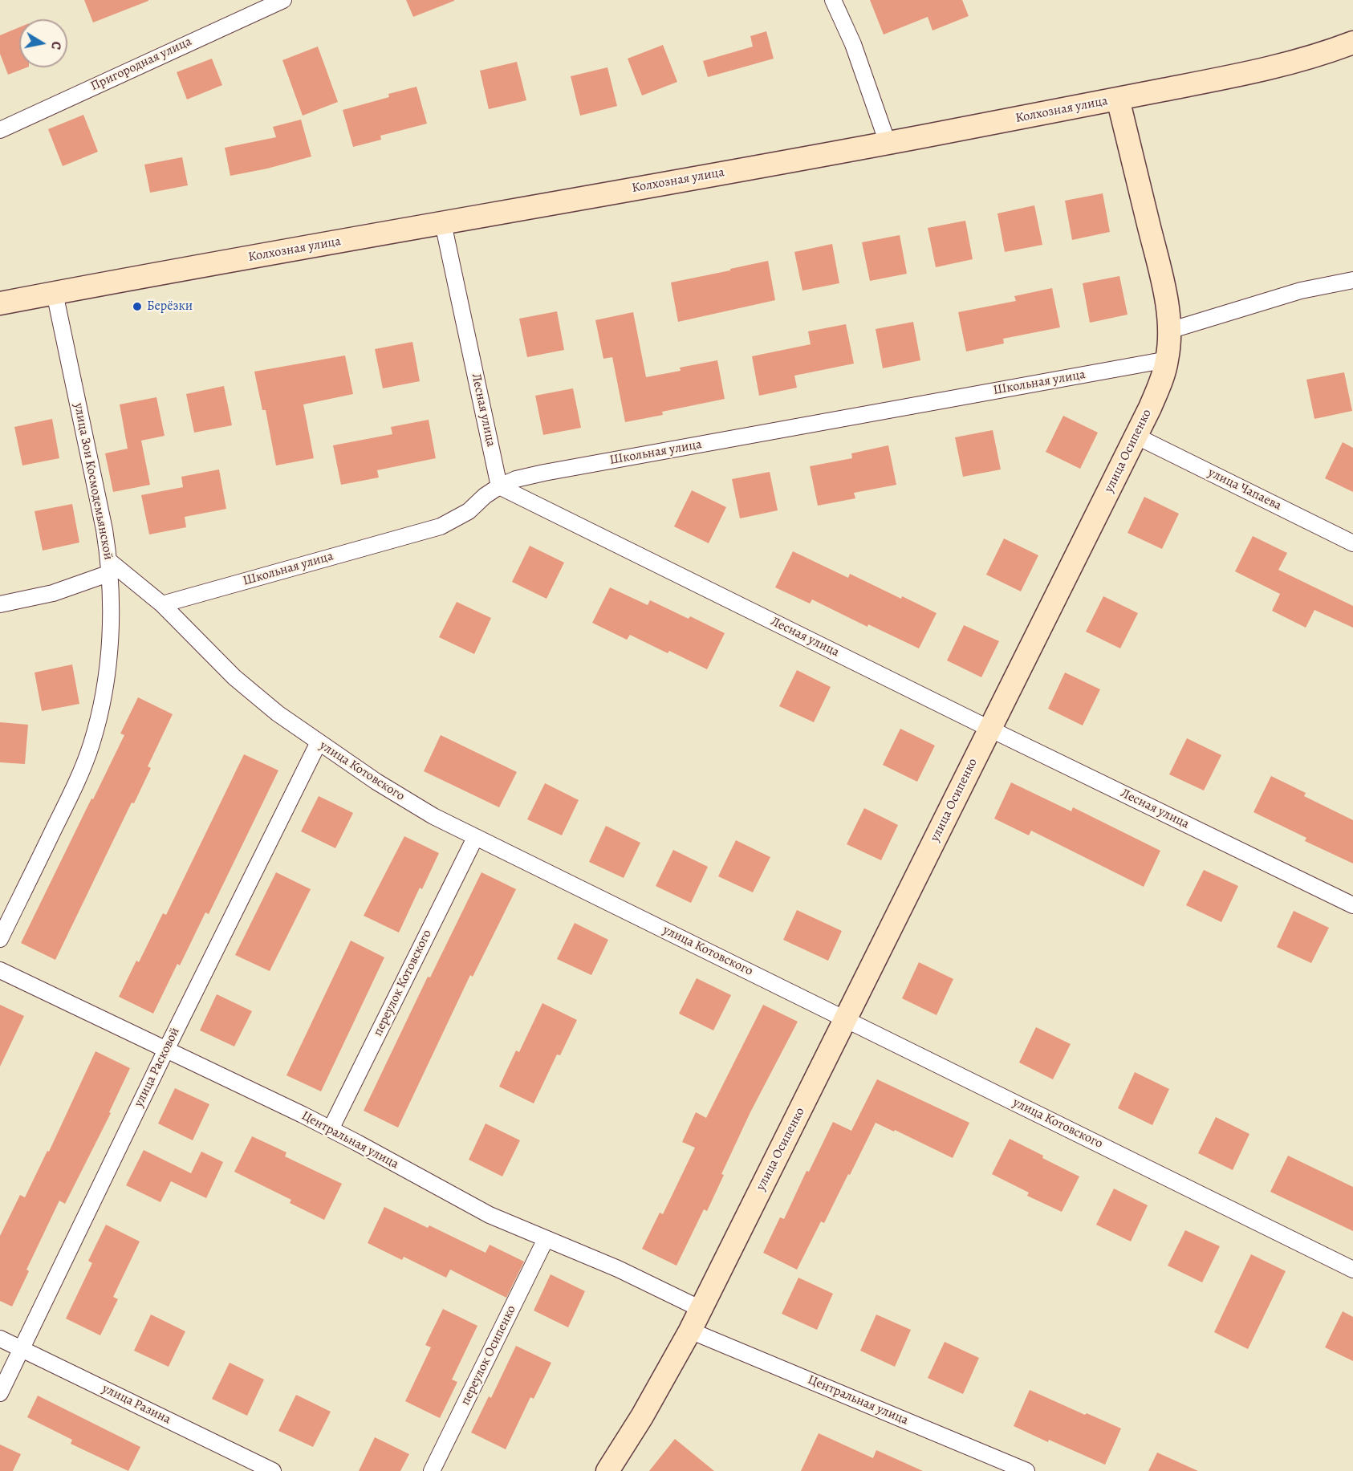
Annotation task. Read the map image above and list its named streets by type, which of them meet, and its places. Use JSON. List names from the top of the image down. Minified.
{"streets":{"street":["Пригородная улица","Колхозная улица","Школьная улица","Лесная улица","улица Осипенко","улица Зои Космодемьянской","улица Чапаева","улица Котовского","переулок Котовского","улица Расковой","Центральная улица","переулок Осипенко","улица Разина"]},"crossings":[["Колхозная улица","Лесная улица"],["Колхозная улица","улица Осипенко"],["Колхозная улица","улица Зои Космодемьянской"],["Школьная улица","Лесная улица"],["Школьная улица","улица Осипенко"],["Школьная улица","улица Котовского"],["Лесная улица","улица Осипенко"],["улица Осипенко","улица Чапаева"],["улица Осипенко","улица Котовского"],["улица Осипенко","Центральная улица"],["улица Зои Космодемьянской","улица Котовского"],["улица Котовского","переулок Котовского"],["улица Котовского","улица Расковой"],["переулок Котовского","Центральная улица"],["улица Расковой","Центральная улица"],["улица Расковой","улица Разина"],["Центральная улица","переулок Осипенко"]],"places":["Берёзки"],"north":"right"}
